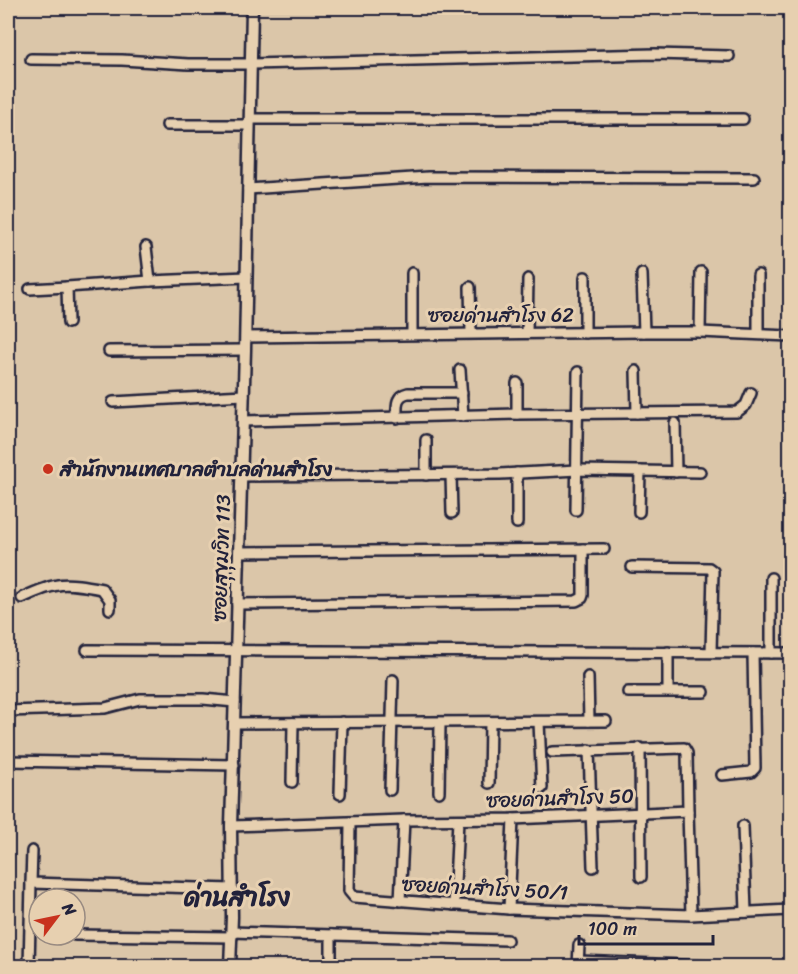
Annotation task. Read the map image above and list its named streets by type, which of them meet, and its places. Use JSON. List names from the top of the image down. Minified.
{"streets":{"main road":["ซอยสุขุมวิท 113"],"street":["ซอยด่านสำโรง 62","ซอยด่านสำโรง 50","ซอยด่านสำโรง 50/1"]},"crossings":[["ซอยด่านสำโรง 62","ซอยสุขุมวิท 113"],["ซอยสุขุมวิท 113","ซอยด่านสำโรง 50"],["ซอยด่านสำโรง 50","ซอยด่านสำโรง 50/1"]],"districts":["ด่านสำโรง"],"places":["สำนักงานเทศบาลตำบลด่านสำโรง"],"scale_bar":"100 m","north":"top right"}
